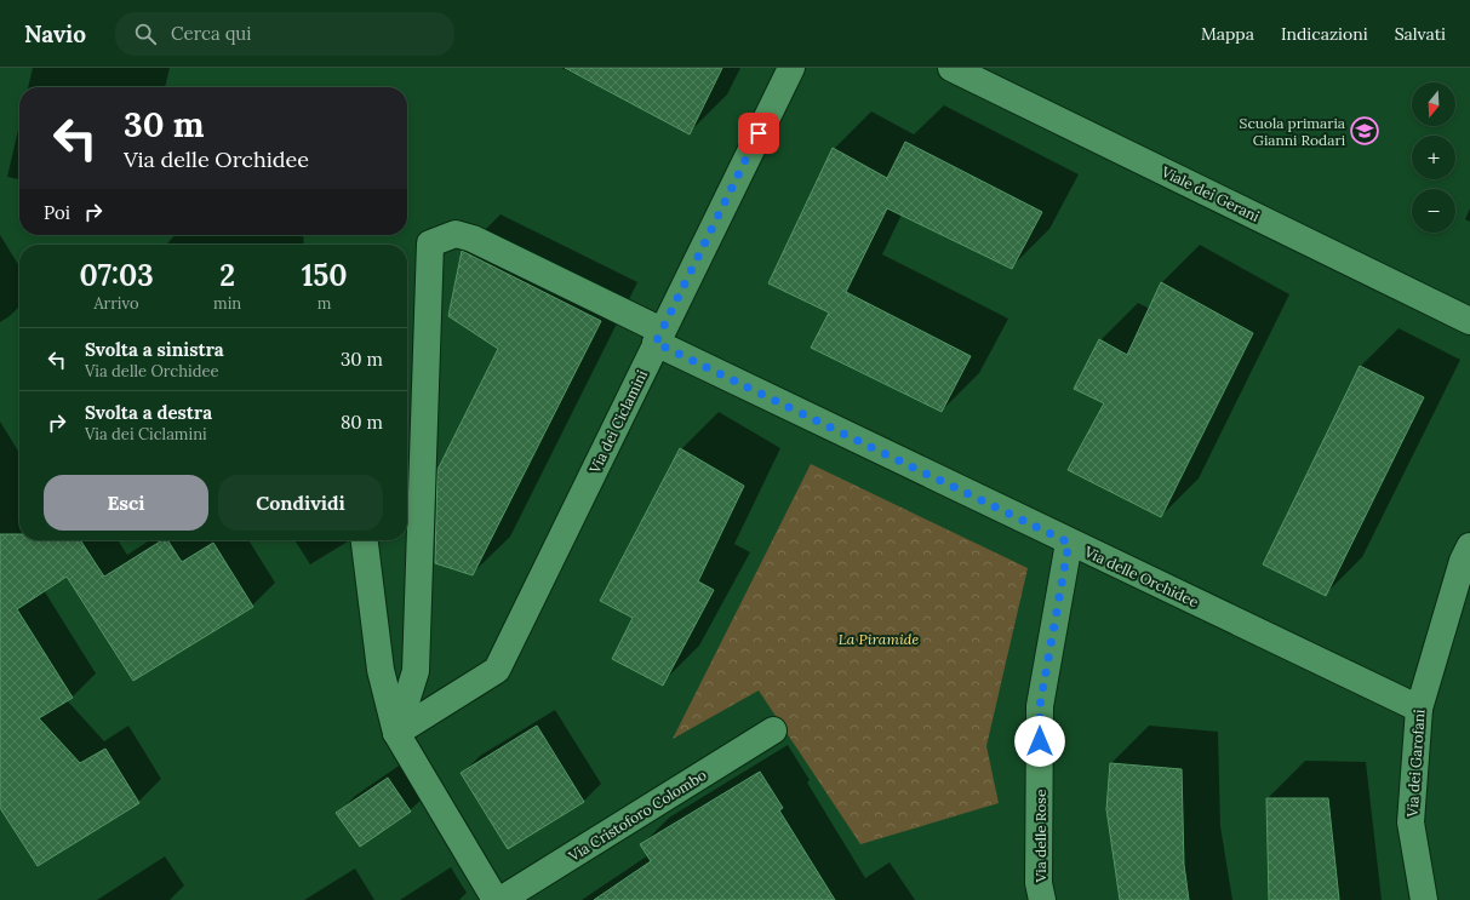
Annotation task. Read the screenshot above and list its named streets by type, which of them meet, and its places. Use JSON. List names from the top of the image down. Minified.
{"streets":{"street":["Viale dei Gerani","Via dei Ciclamini","Via delle Orchidee","Via dei Garofani","Via Cristoforo Colombo","Via delle Rose"]},"crossings":[["Via dei Ciclamini","Via delle Orchidee"],["Via delle Orchidee","Via dei Garofani"],["Via delle Orchidee","Via delle Rose"]],"parks":["La Piramide"],"places":{"school or university":["Scuola primaria Gianni Rodari"]},"north":"bottom","page":{"header":"Navio","search":"Cerca qui","nav":["Mappa","Indicazioni","Salvati"],"map_buttons":["+","−"],"turn":["30 m","Via delle Orchidee"],"then":"Poi","eta":["07:03","Arrivo","2","min","150","m"],"list":[{"name":"Svolta a sinistra","note":"Via delle Orchidee","value":"30 m"},{"name":"Svolta a destra","note":"Via dei Ciclamini","value":"80 m"}],"buttons":["Esci","Condividi"]}}
